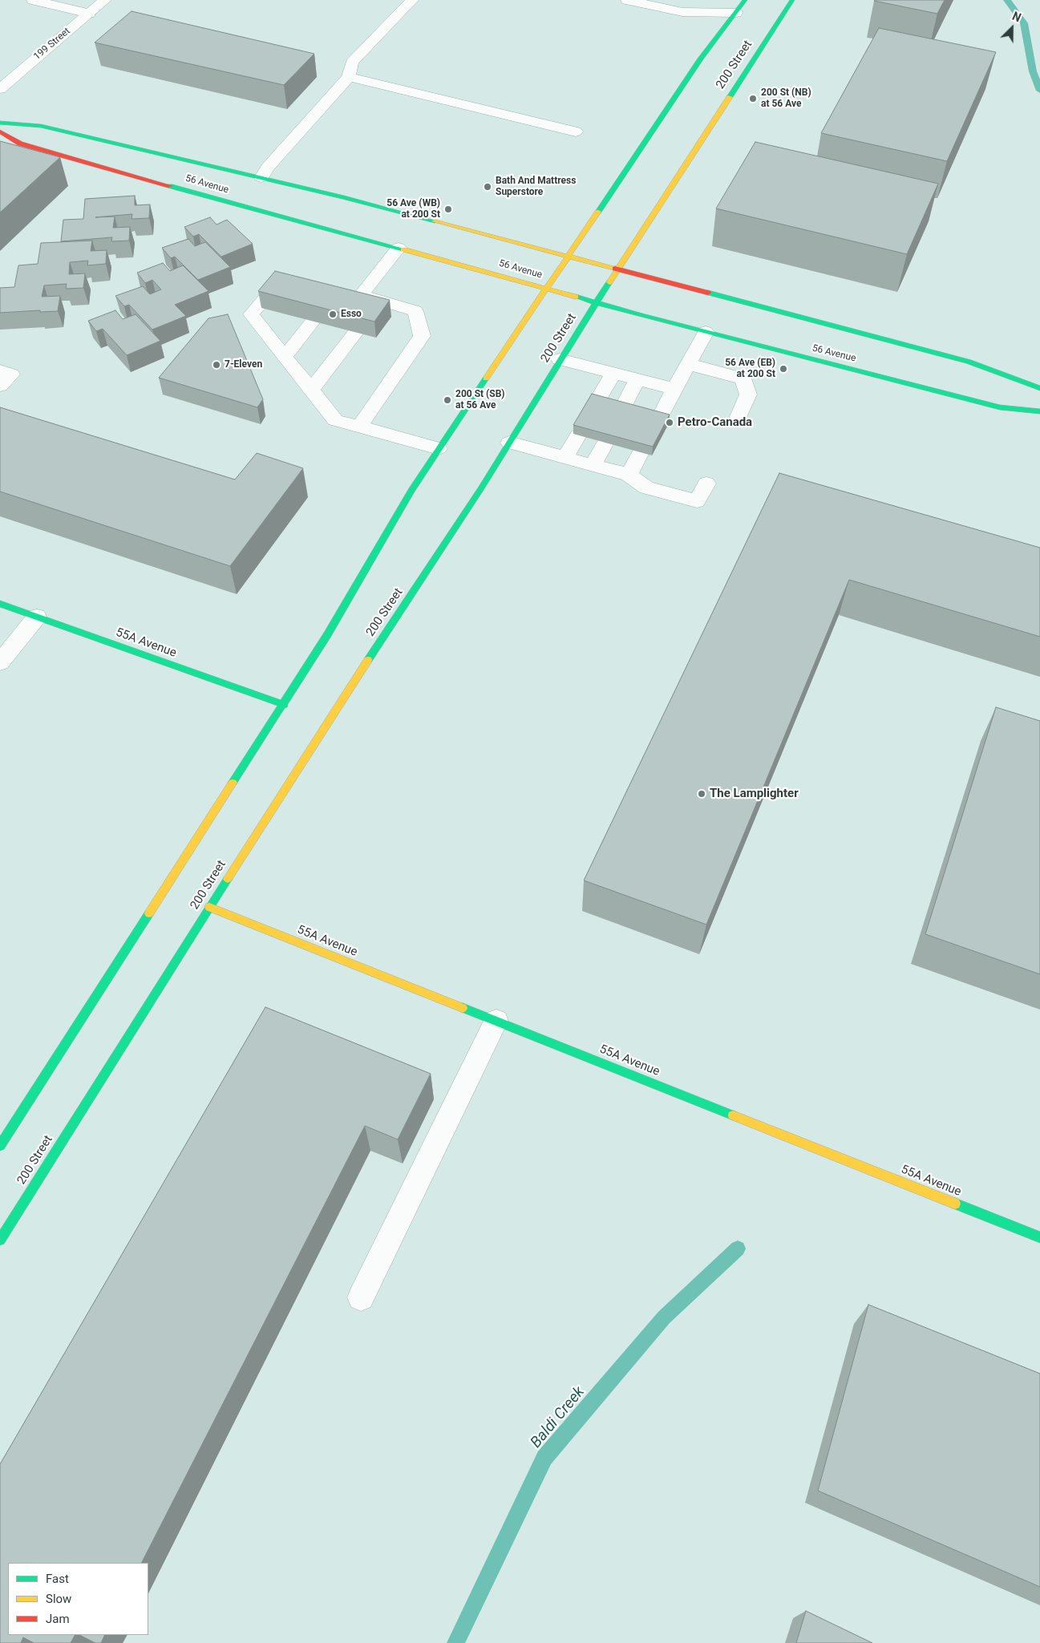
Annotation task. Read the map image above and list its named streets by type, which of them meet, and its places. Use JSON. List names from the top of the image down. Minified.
{"streets":{"main road":["200 Street","56 Avenue","55A Avenue"],"street":["199 Street"]},"crossings":[["200 Street","56 Avenue"],["200 Street","55A Avenue"]],"water":["Baldi Creek"],"places":["200 St (NB) at 56 Ave","Bath And Mattress Superstore","56 Ave (WB) at 200 St","Esso","7-Eleven","56 Ave (EB) at 200 St","200 St (SB) at 56 Ave","Petro-Canada","The Lamplighter"],"legend":["Fast","Slow","Jam"],"north":"top right"}
